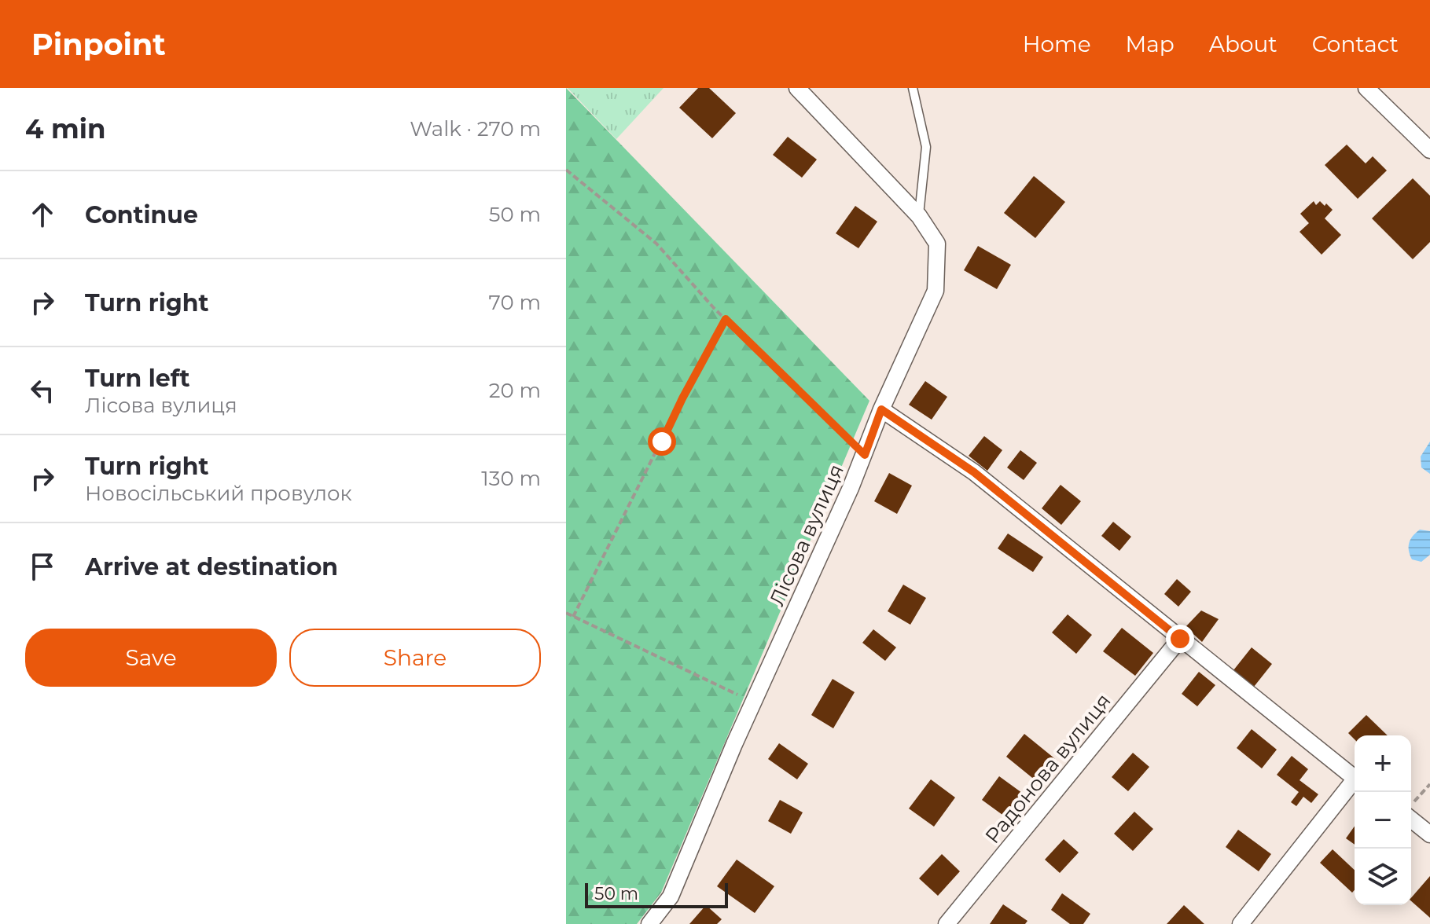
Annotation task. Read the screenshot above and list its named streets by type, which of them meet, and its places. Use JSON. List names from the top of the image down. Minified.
{"streets":{"street":["Лісова вулиця","Радонова вулиця"]},"scale_bar":"50 m","page":{"header":"Pinpoint","nav":["Home","Map","About","Contact"],"heading":["4 min","Walk · 270 m"],"list":[["Continue","50 m"],["Turn right","70 m"],["Turn left","Лісова вулиця","20 m"],["Turn right","Новосільський провулок","130 m"],"Arrive at destination"],"buttons":["Save","Share"],"map_buttons":["+","−"],"scale":"50 m"}}
